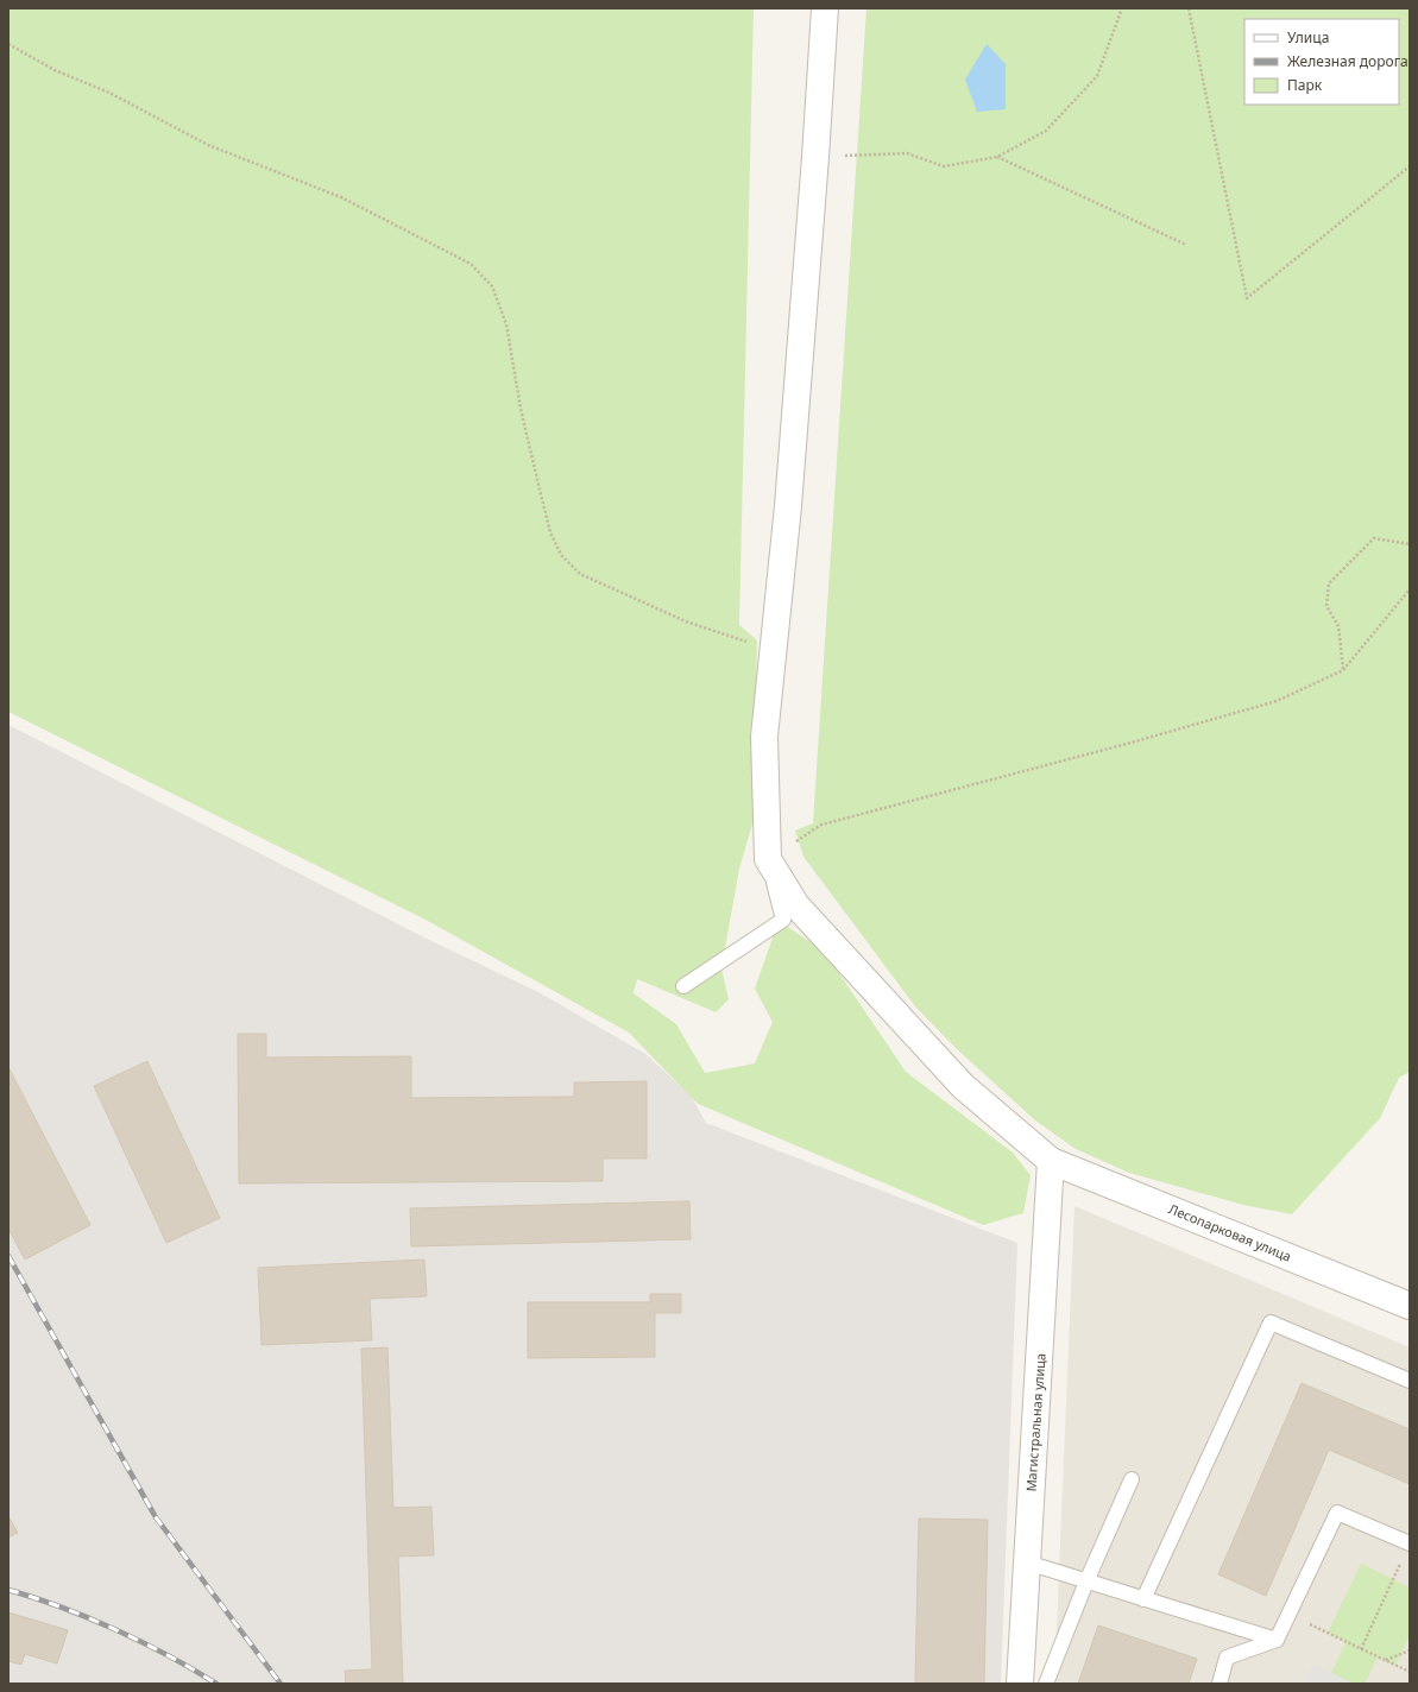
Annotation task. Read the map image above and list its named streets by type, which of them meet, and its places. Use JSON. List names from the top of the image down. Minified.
{"streets":{"street":["Лесопарковая улица","Магистральная улица"]},"crossings":[["Лесопарковая улица","Магистральная улица"]],"legend":["Улица","Железная дорога","Парк"]}
